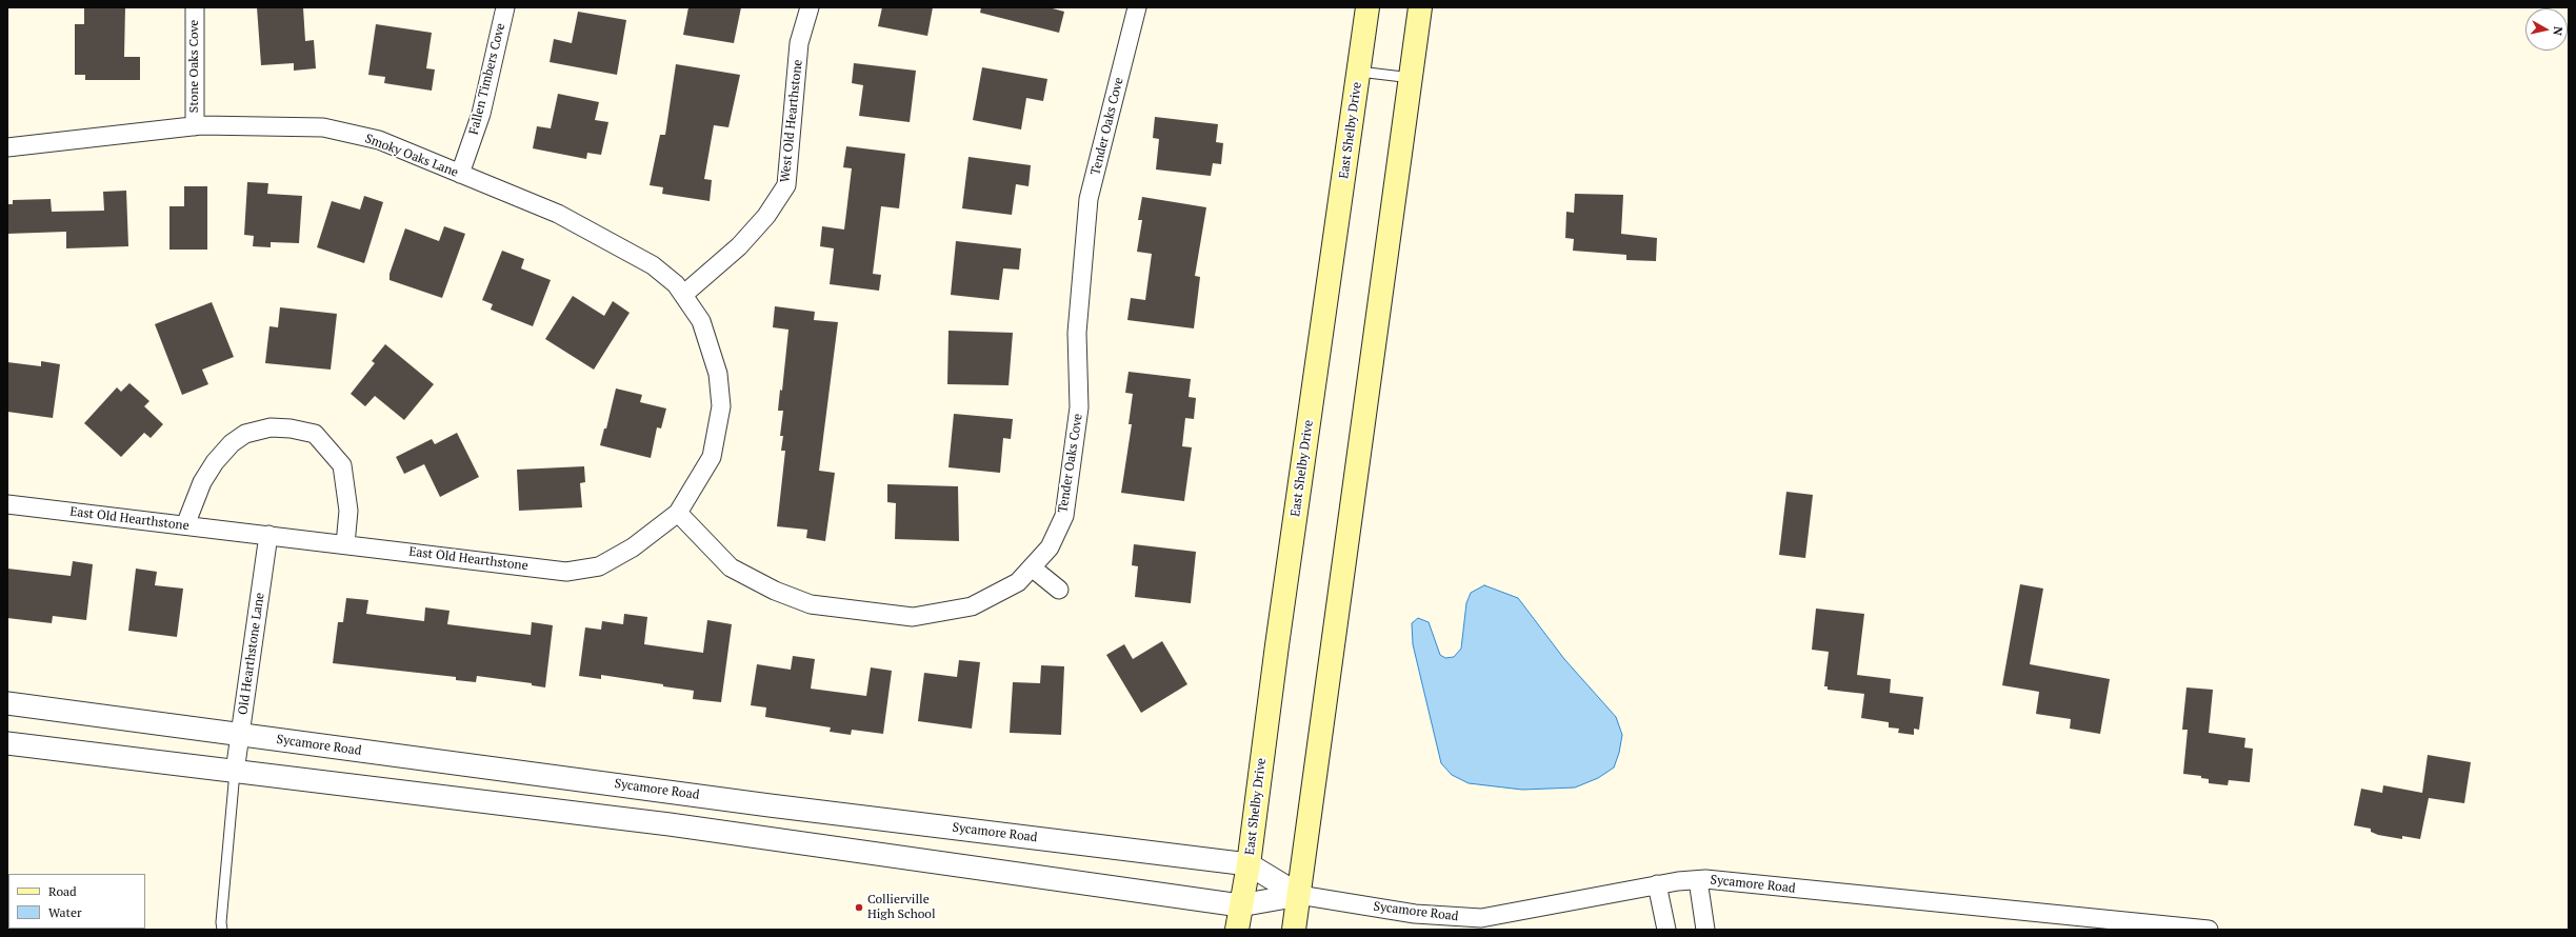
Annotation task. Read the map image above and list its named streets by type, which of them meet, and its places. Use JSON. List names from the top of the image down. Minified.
{"streets":{"main road":["East Shelby Drive"],"street":["Stone Oaks Cove","Fallen Timbers Cove","West Old Hearthstone","Tender Oaks Cove","Smoky Oaks Lane","East Old Hearthstone","Old Hearthstone Lane","Sycamore Road"]},"crossings":[["Stone Oaks Cove","Smoky Oaks Lane"],["Fallen Timbers Cove","Smoky Oaks Lane"],["West Old Hearthstone","Smoky Oaks Lane"],["West Old Hearthstone","East Old Hearthstone"],["Tender Oaks Cove","East Old Hearthstone"],["East Shelby Drive","Sycamore Road"],["Smoky Oaks Lane","East Old Hearthstone"],["East Old Hearthstone","Old Hearthstone Lane"],["Old Hearthstone Lane","Sycamore Road"]],"places":["Collierville High School"],"legend":["Road","Water"],"north":"right"}
